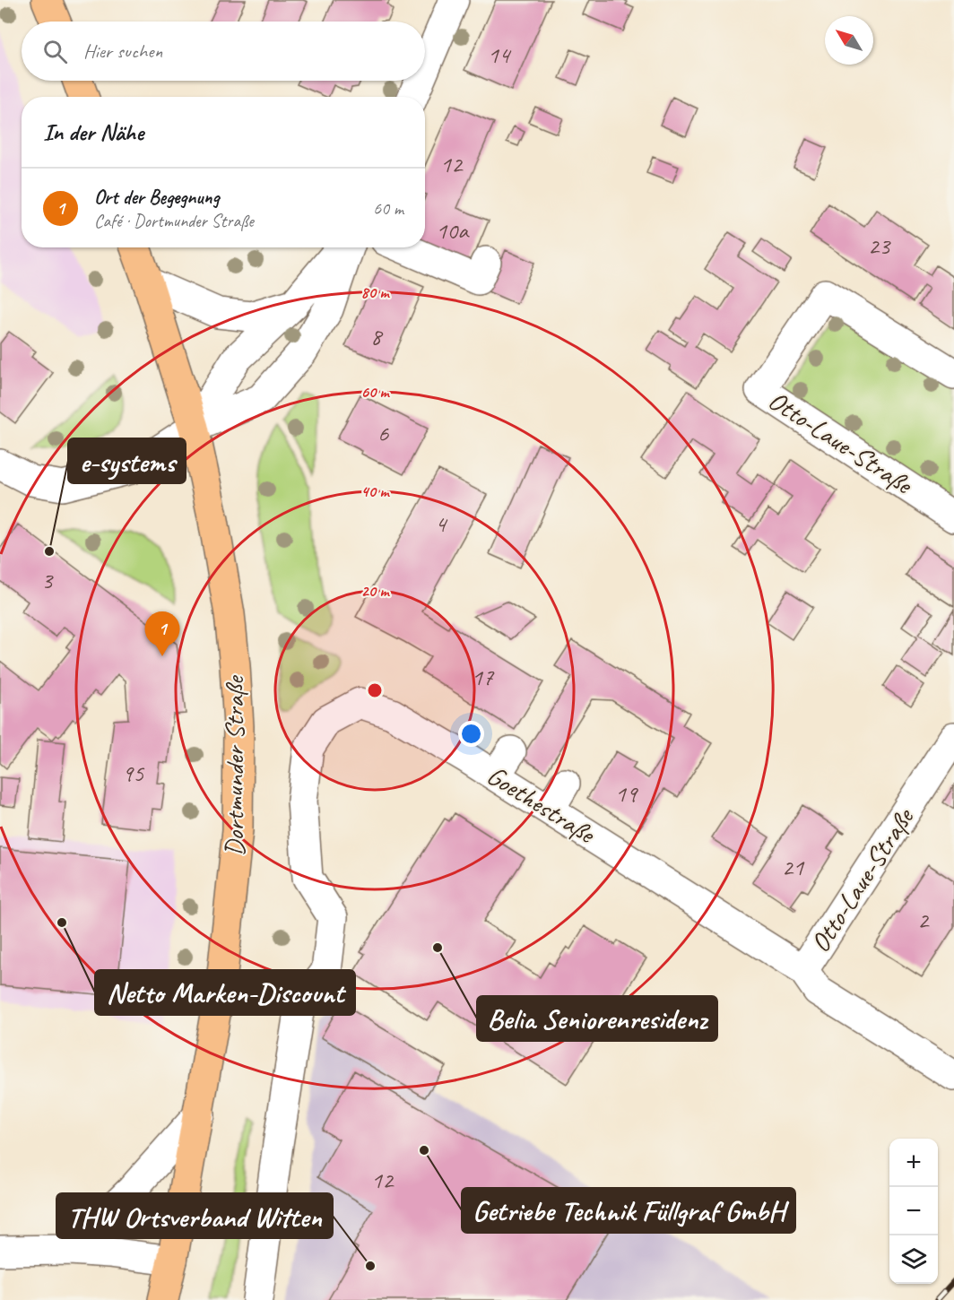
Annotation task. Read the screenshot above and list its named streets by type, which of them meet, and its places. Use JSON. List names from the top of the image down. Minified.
{"streets":{"main road":["Dortmunder Straße"],"street":["Otto-Laue-Straße","Goethestraße"]},"crossings":[["Otto-Laue-Straße","Goethestraße"]],"places":["e-systems","Netto Marken-Discount","Belia Seniorenresidenz","Getriebe Technik Füllgraf GmbH","THW Ortsverband Witten"],"house_numbers":["14","12","10a","23","8","6","4","3","17","95","19","21","2","12"],"north":"top left","page":{"search":"Hier suchen","heading":"In der Nähe","list":[{"mark":"1","name":"Ort der Begegnung","note":"Café · Dortmunder Straße","value":"60 m"}],"pins":"1","map_buttons":["+","−"]},"rings":["80 m","60 m","40 m","20 m"]}
